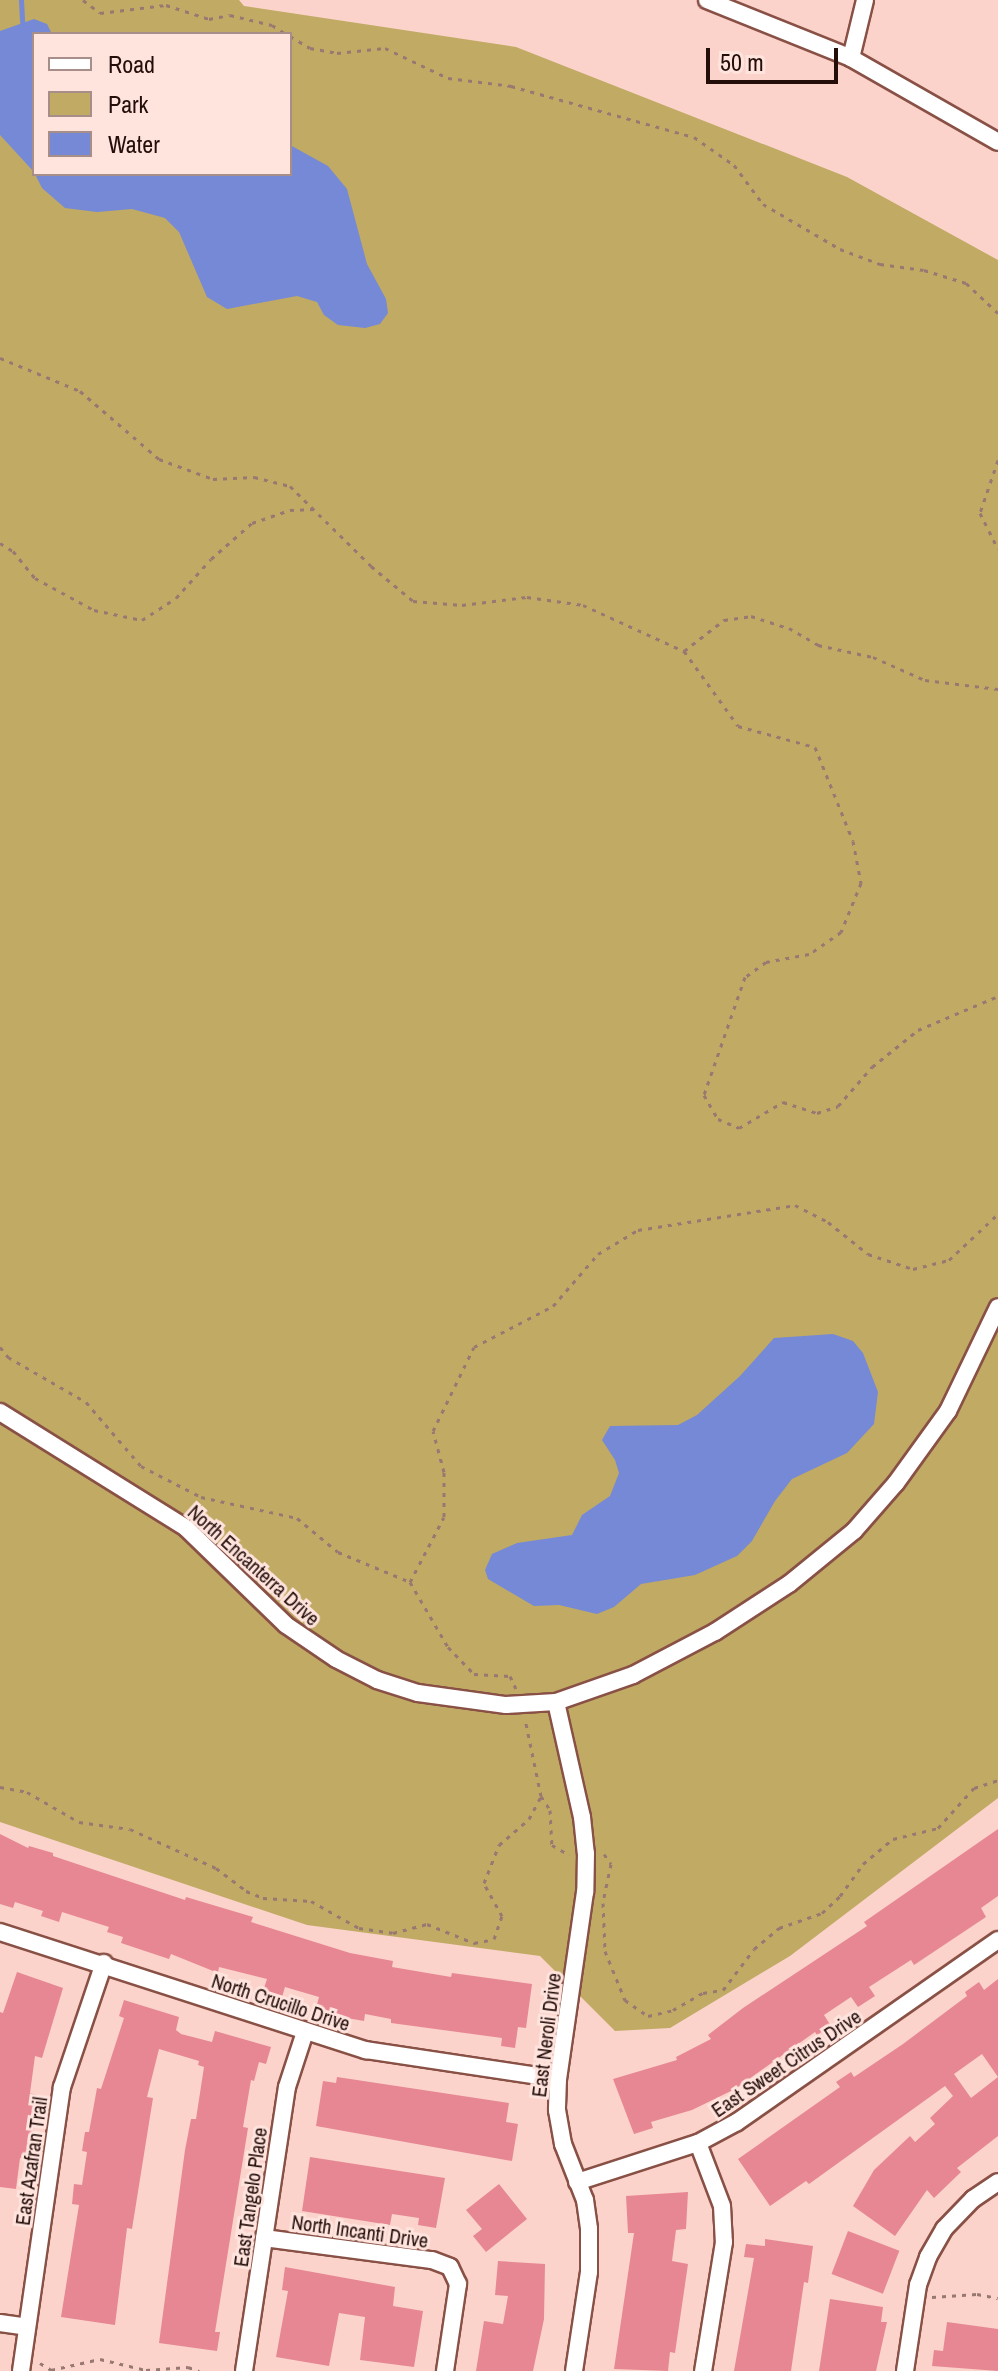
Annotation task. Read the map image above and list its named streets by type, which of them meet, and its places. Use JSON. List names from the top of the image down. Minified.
{"streets":{"street":["North Encanterra Drive","North Crucillo Drive","East Neroli Drive","East Sweet Citrus Drive","East Azafran Trail","East Tangelo Place","North Incanti Drive"]},"crossings":[["North Encanterra Drive","East Neroli Drive"],["North Crucillo Drive","East Neroli Drive"],["North Crucillo Drive","East Azafran Trail"],["North Crucillo Drive","East Tangelo Place"],["East Neroli Drive","East Sweet Citrus Drive"],["East Tangelo Place","North Incanti Drive"]],"legend":["Road","Park","Water"],"scale_bar":"50 m"}
